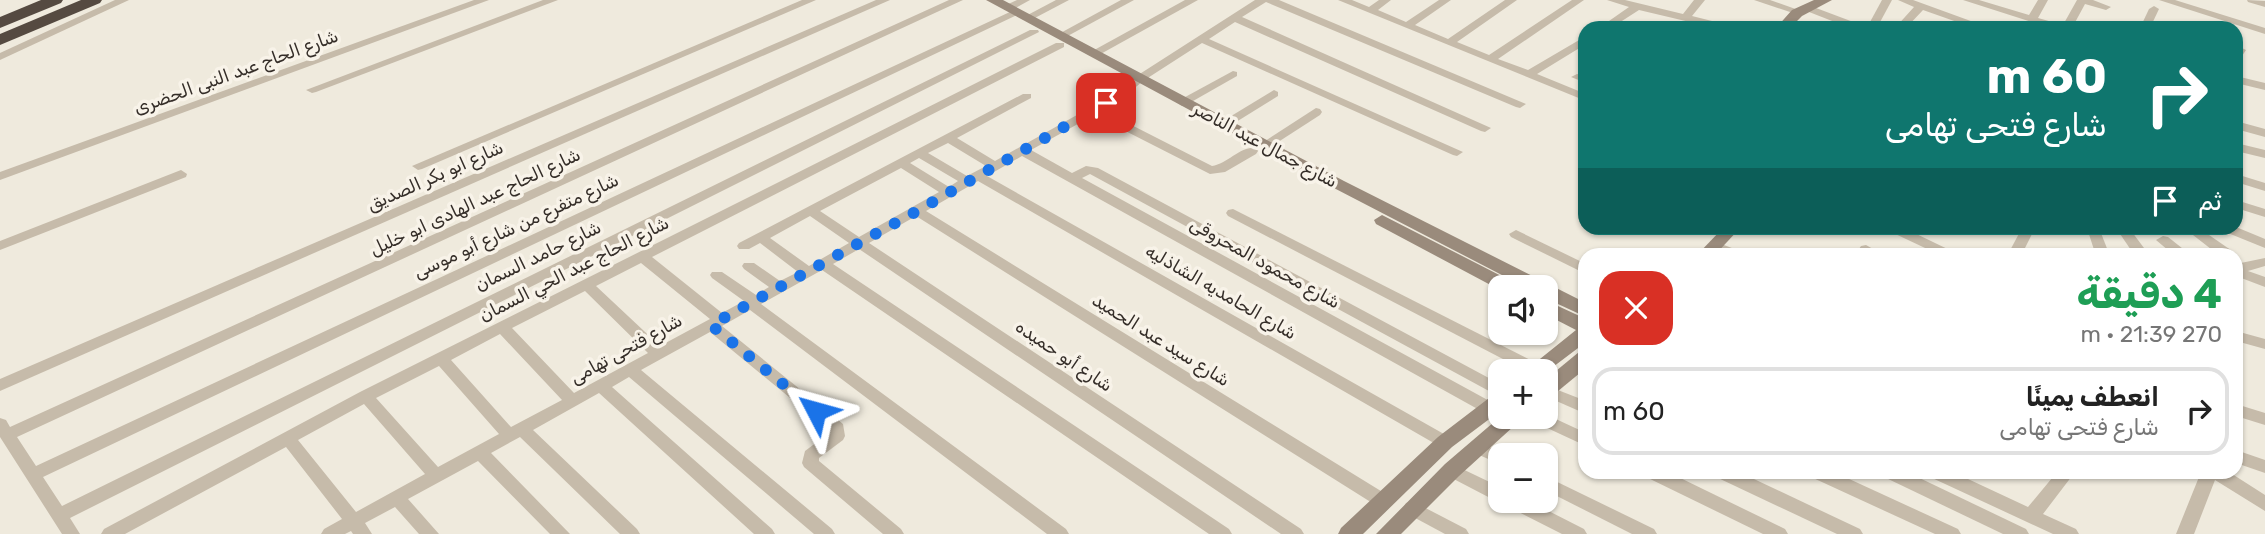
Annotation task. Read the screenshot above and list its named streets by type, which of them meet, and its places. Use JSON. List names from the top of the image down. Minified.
{"streets":{"street":["شارع الحاج عبد النبى الحضرى","شارع جمال عبد الناصر","شارع ابو بكر الصديق","شارع الحاج عبد الهادى ابو خليل","شارع متفرع من شارع أبو موسى","شارع حامد السمان","شارع محمود المحروقى","شارع الحاج عبد الحي السمان","شارع الحامديه الشاذليه","شارع سيد عبد الحميد","شارع فتحى تهامى","شارع أبو حميده"]},"crossings":[["شارع جمال عبد الناصر","شارع متفرع من شارع أبو موسى"],["شارع جمال عبد الناصر","شارع حامد السمان"],["شارع جمال عبد الناصر","شارع الحاج عبد الحي السمان"],["شارع جمال عبد الناصر","شارع فتحى تهامى"],["شارع متفرع من شارع أبو موسى","شارع حامد السمان"],["شارع محمود المحروقى","شارع فتحى تهامى"],["شارع الحامديه الشاذليه","شارع فتحى تهامى"],["شارع سيد عبد الحميد","شارع فتحى تهامى"],["شارع فتحى تهامى","شارع أبو حميده"]],"page":{"turn":["60 m","شارع فتحى تهامى"],"then":"ثم","heading":["4 دقيقة","270 m · 21:39"],"map_buttons":["+","−"],"list":[{"name":"انعطف يمينًا","note":"شارع فتحى تهامى","value":"60 m"}]}}
